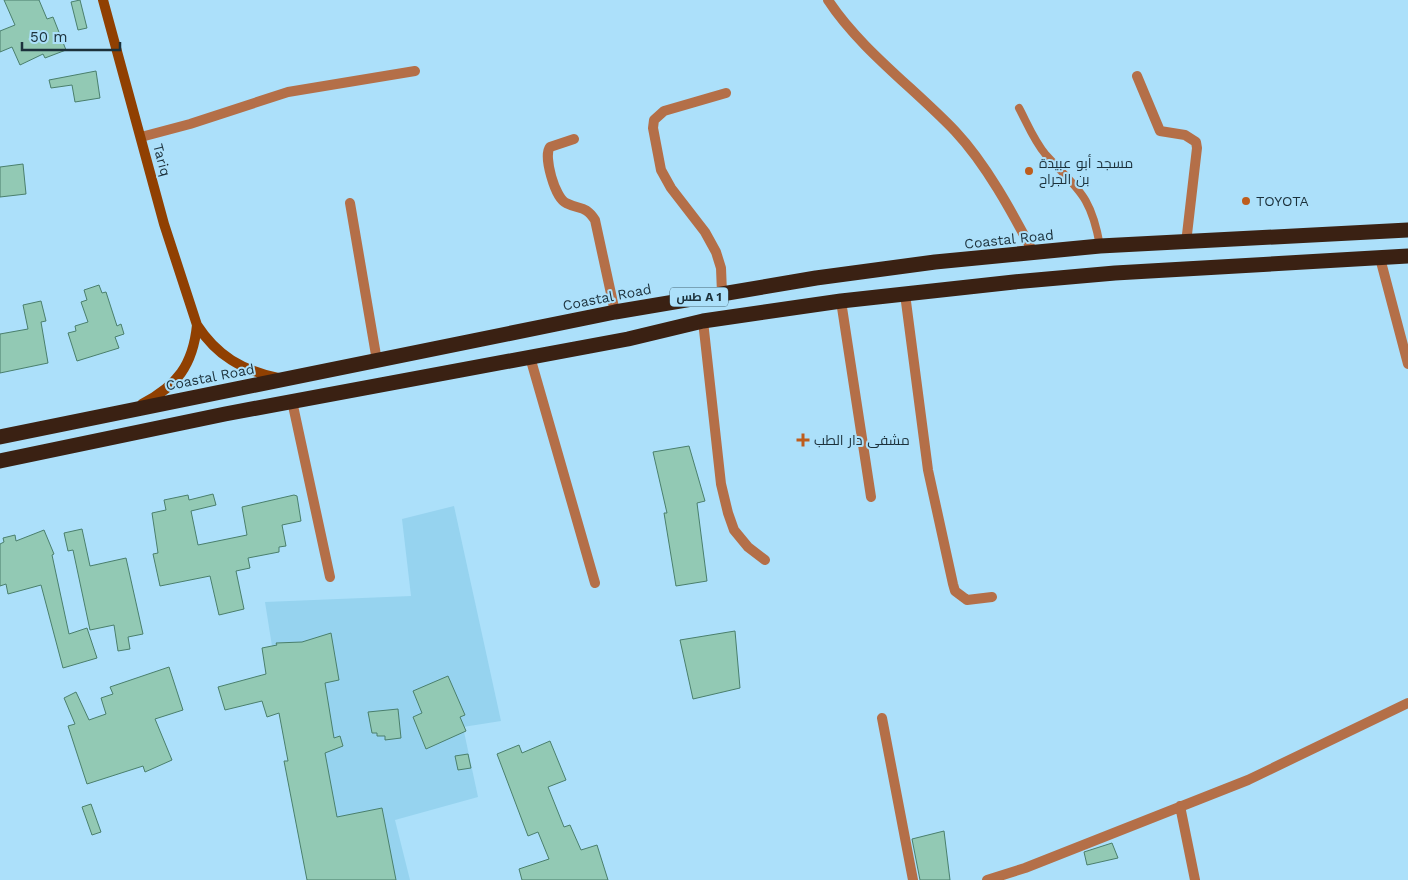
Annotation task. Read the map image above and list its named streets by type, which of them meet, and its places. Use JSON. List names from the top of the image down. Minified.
{"streets":{"highway":["Coastal Road","طس A 1"],"main road":["Tariq"]},"places":{"other":["مسجد أبو عبيدة بن الجراح","TOYOTA"],"health":["مشفى دار الطب"]},"scale_bar":"50 m"}
